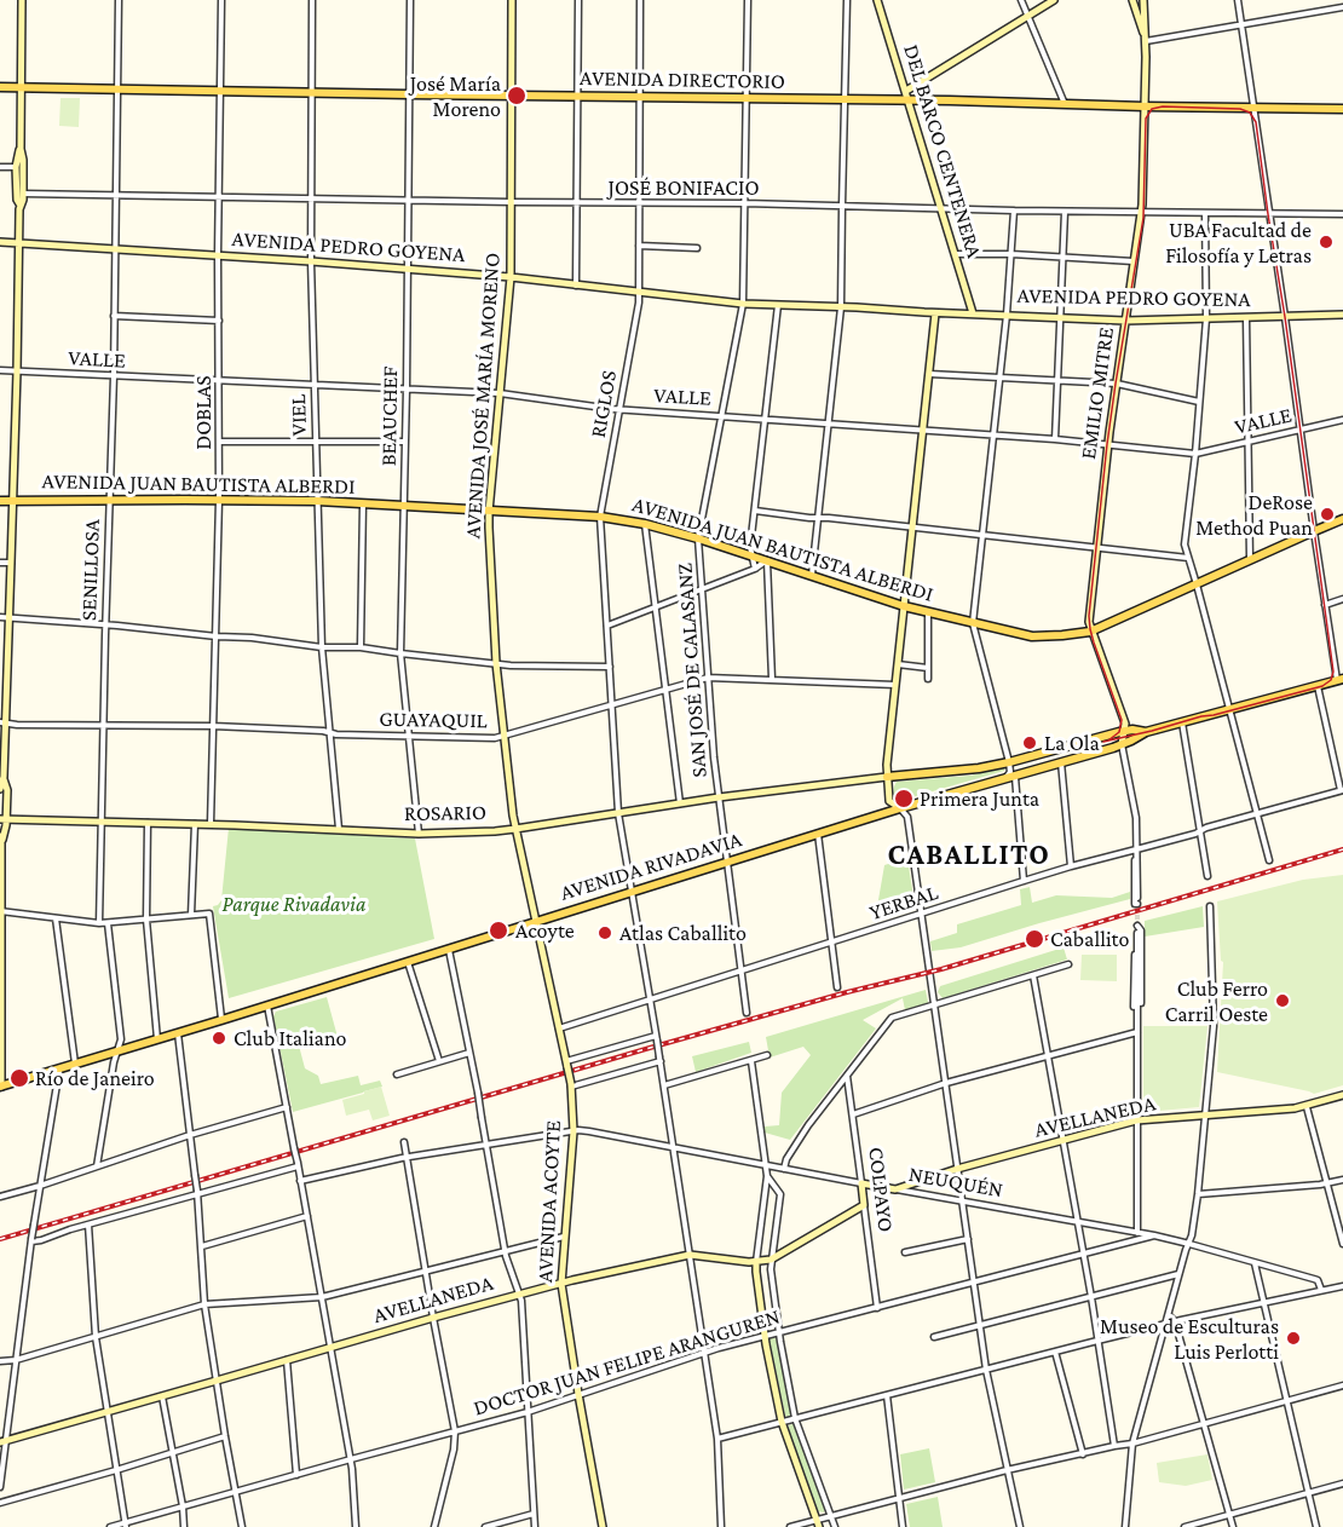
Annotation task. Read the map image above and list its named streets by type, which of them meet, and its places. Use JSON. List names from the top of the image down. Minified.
{"streets":{"main road":["AVENIDA DIRECTORIO","DEL BARCO CENTENERA","AVENIDA PEDRO GOYENA","EMILIO MITRE","AVENIDA JOSÉ MARÍA MORENO","AVENIDA JUAN BAUTISTA ALBERDI","ROSARIO","AVENIDA RIVADAVIA","AVELLANEDA","NEUQUÉN","COLPAYO","AVENIDA ACOYTE"],"street":["JOSÉ BONIFACIO","VALLE","RIGLOS","DOBLAS","VIEL","BEAUCHEF","SENILLOSA","SAN JOSÉ DE CALASANZ","GUAYAQUIL","YERBAL","DOCTOR JUAN FELIPE ARANGUREN"]},"crossings":[["AVENIDA DIRECTORIO","DEL BARCO CENTENERA"],["AVENIDA DIRECTORIO","EMILIO MITRE"],["AVENIDA DIRECTORIO","AVENIDA JOSÉ MARÍA MORENO"],["AVENIDA DIRECTORIO","RIGLOS"],["AVENIDA DIRECTORIO","DOBLAS"],["AVENIDA DIRECTORIO","VIEL"],["AVENIDA DIRECTORIO","BEAUCHEF"],["AVENIDA DIRECTORIO","SENILLOSA"],["AVENIDA DIRECTORIO","SAN JOSÉ DE CALASANZ"],["DEL BARCO CENTENERA","JOSÉ BONIFACIO"],["DEL BARCO CENTENERA","AVENIDA PEDRO GOYENA"],["JOSÉ BONIFACIO","EMILIO MITRE"],["JOSÉ BONIFACIO","AVENIDA JOSÉ MARÍA MORENO"],["JOSÉ BONIFACIO","RIGLOS"],["JOSÉ BONIFACIO","DOBLAS"],["JOSÉ BONIFACIO","VIEL"],["JOSÉ BONIFACIO","BEAUCHEF"],["JOSÉ BONIFACIO","SENILLOSA"],["JOSÉ BONIFACIO","SAN JOSÉ DE CALASANZ"],["AVENIDA PEDRO GOYENA","EMILIO MITRE"],["AVENIDA PEDRO GOYENA","AVENIDA JOSÉ MARÍA MORENO"],["AVENIDA PEDRO GOYENA","RIGLOS"],["AVENIDA PEDRO GOYENA","DOBLAS"],["AVENIDA PEDRO GOYENA","VIEL"],["AVENIDA PEDRO GOYENA","BEAUCHEF"],["AVENIDA PEDRO GOYENA","SENILLOSA"],["AVENIDA PEDRO GOYENA","SAN JOSÉ DE CALASANZ"],["VALLE","EMILIO MITRE"],["VALLE","AVENIDA JOSÉ MARÍA MORENO"],["VALLE","RIGLOS"],["VALLE","DOBLAS"],["VALLE","VIEL"],["VALLE","BEAUCHEF"],["VALLE","SENILLOSA"],["VALLE","SAN JOSÉ DE CALASANZ"],["EMILIO MITRE","AVENIDA JUAN BAUTISTA ALBERDI"],["EMILIO MITRE","AVENIDA RIVADAVIA"],["AVENIDA JOSÉ MARÍA MORENO","AVENIDA JUAN BAUTISTA ALBERDI"],["AVENIDA JOSÉ MARÍA MORENO","GUAYAQUIL"],["AVENIDA JOSÉ MARÍA MORENO","ROSARIO"],["AVENIDA JOSÉ MARÍA MORENO","AVENIDA RIVADAVIA"],["AVENIDA JOSÉ MARÍA MORENO","AVENIDA ACOYTE"],["RIGLOS","AVENIDA JUAN BAUTISTA ALBERDI"],["RIGLOS","GUAYAQUIL"],["RIGLOS","ROSARIO"],["RIGLOS","AVENIDA RIVADAVIA"],["RIGLOS","YERBAL"],["RIGLOS","AVELLANEDA"],["RIGLOS","NEUQUÉN"],["RIGLOS","DOCTOR JUAN FELIPE ARANGUREN"],["DOBLAS","AVENIDA JUAN BAUTISTA ALBERDI"],["DOBLAS","GUAYAQUIL"],["DOBLAS","ROSARIO"],["VIEL","AVENIDA JUAN BAUTISTA ALBERDI"],["VIEL","GUAYAQUIL"],["VIEL","ROSARIO"],["BEAUCHEF","AVENIDA JUAN BAUTISTA ALBERDI"],["BEAUCHEF","GUAYAQUIL"],["BEAUCHEF","ROSARIO"],["AVENIDA JUAN BAUTISTA ALBERDI","SENILLOSA"],["AVENIDA JUAN BAUTISTA ALBERDI","SAN JOSÉ DE CALASANZ"],["SENILLOSA","GUAYAQUIL"],["SENILLOSA","ROSARIO"],["SAN JOSÉ DE CALASANZ","GUAYAQUIL"],["SAN JOSÉ DE CALASANZ","ROSARIO"],["SAN JOSÉ DE CALASANZ","AVENIDA RIVADAVIA"],["SAN JOSÉ DE CALASANZ","YERBAL"],["ROSARIO","AVENIDA RIVADAVIA"],["AVENIDA RIVADAVIA","AVENIDA ACOYTE"],["YERBAL","AVENIDA ACOYTE"],["AVELLANEDA","NEUQUÉN"],["AVELLANEDA","COLPAYO"],["AVELLANEDA","AVENIDA ACOYTE"],["NEUQUÉN","COLPAYO"],["NEUQUÉN","AVENIDA ACOYTE"],["NEUQUÉN","DOCTOR JUAN FELIPE ARANGUREN"],["COLPAYO","DOCTOR JUAN FELIPE ARANGUREN"],["AVENIDA ACOYTE","DOCTOR JUAN FELIPE ARANGUREN"]],"districts":["CABALLITO"],"parks":["Parque Rivadavia"],"places":["José María Moreno","UBA Facultad de Filosofía y Letras","DeRose Method Puan","La Ola","Primera Junta","Acoyte","Atlas Caballito","Caballito","Club Ferro Carril Oeste","Club Italiano","Río de Janeiro","Museo de Esculturas Luis Perlotti"]}
